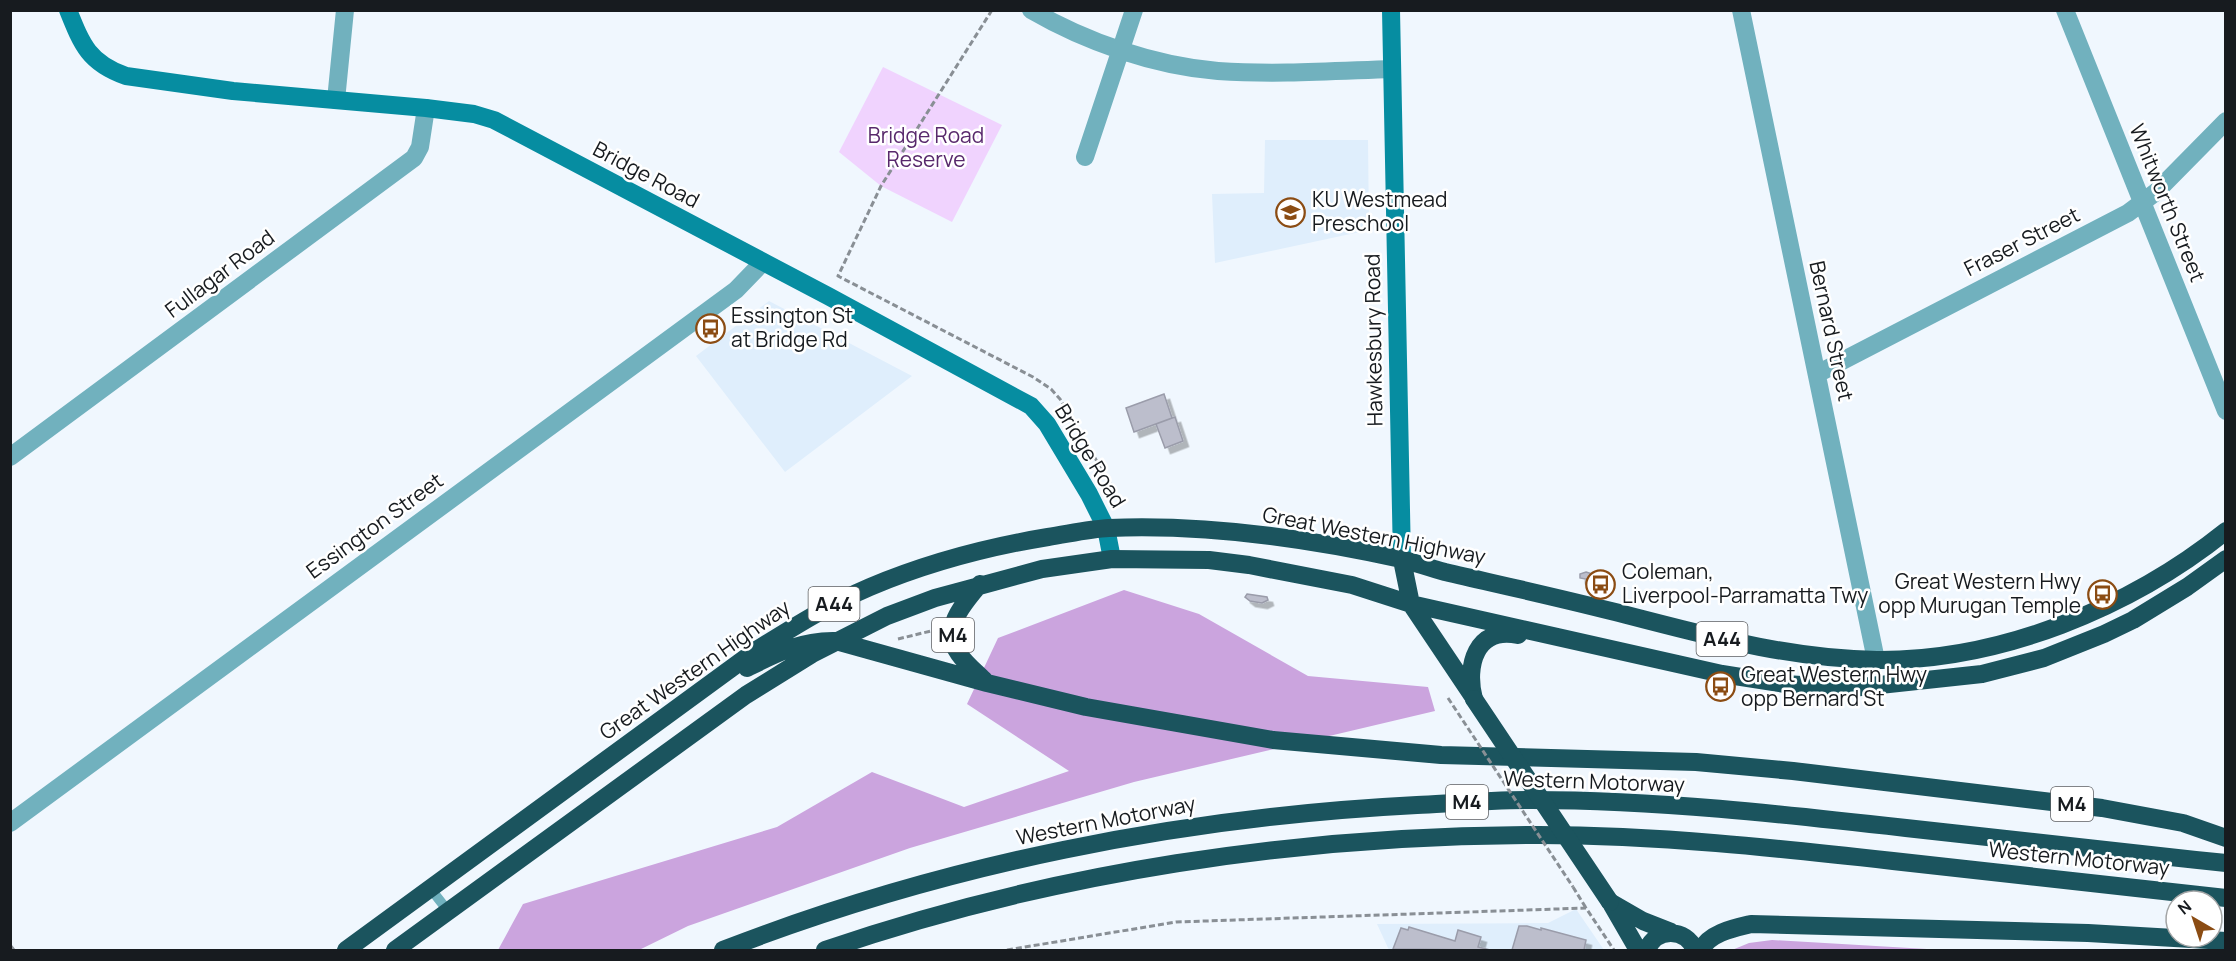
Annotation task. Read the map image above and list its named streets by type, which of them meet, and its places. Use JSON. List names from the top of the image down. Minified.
{"streets":{"highway":["Great Western Highway","A44","M4","Western Motorway"],"street":["Bridge Road","Whitworth Street","Fraser Street","Fullagar Road","Bernard Street","Hawkesbury Road","Essington Street"]},"crossings":[["Bridge Road","Fullagar Road"],["Bridge Road","Essington Street"],["Bridge Road","Great Western Highway"],["Bridge Road","A44"],["Whitworth Street","Fraser Street"],["Fraser Street","Bernard Street"],["Bernard Street","Great Western Highway"],["Hawkesbury Road","Great Western Highway"],["A44","M4"]],"parks":["Bridge Road Reserve"],"places":{"school or university":["KU Westmead Preschool"],"bus stop":["Essington St at Bridge Rd","Coleman, Liverpool-Parramatta Twy","Great Western Hwy opp Murugan Temple","Great Western Hwy opp Bernard St"]},"north":"top left"}
